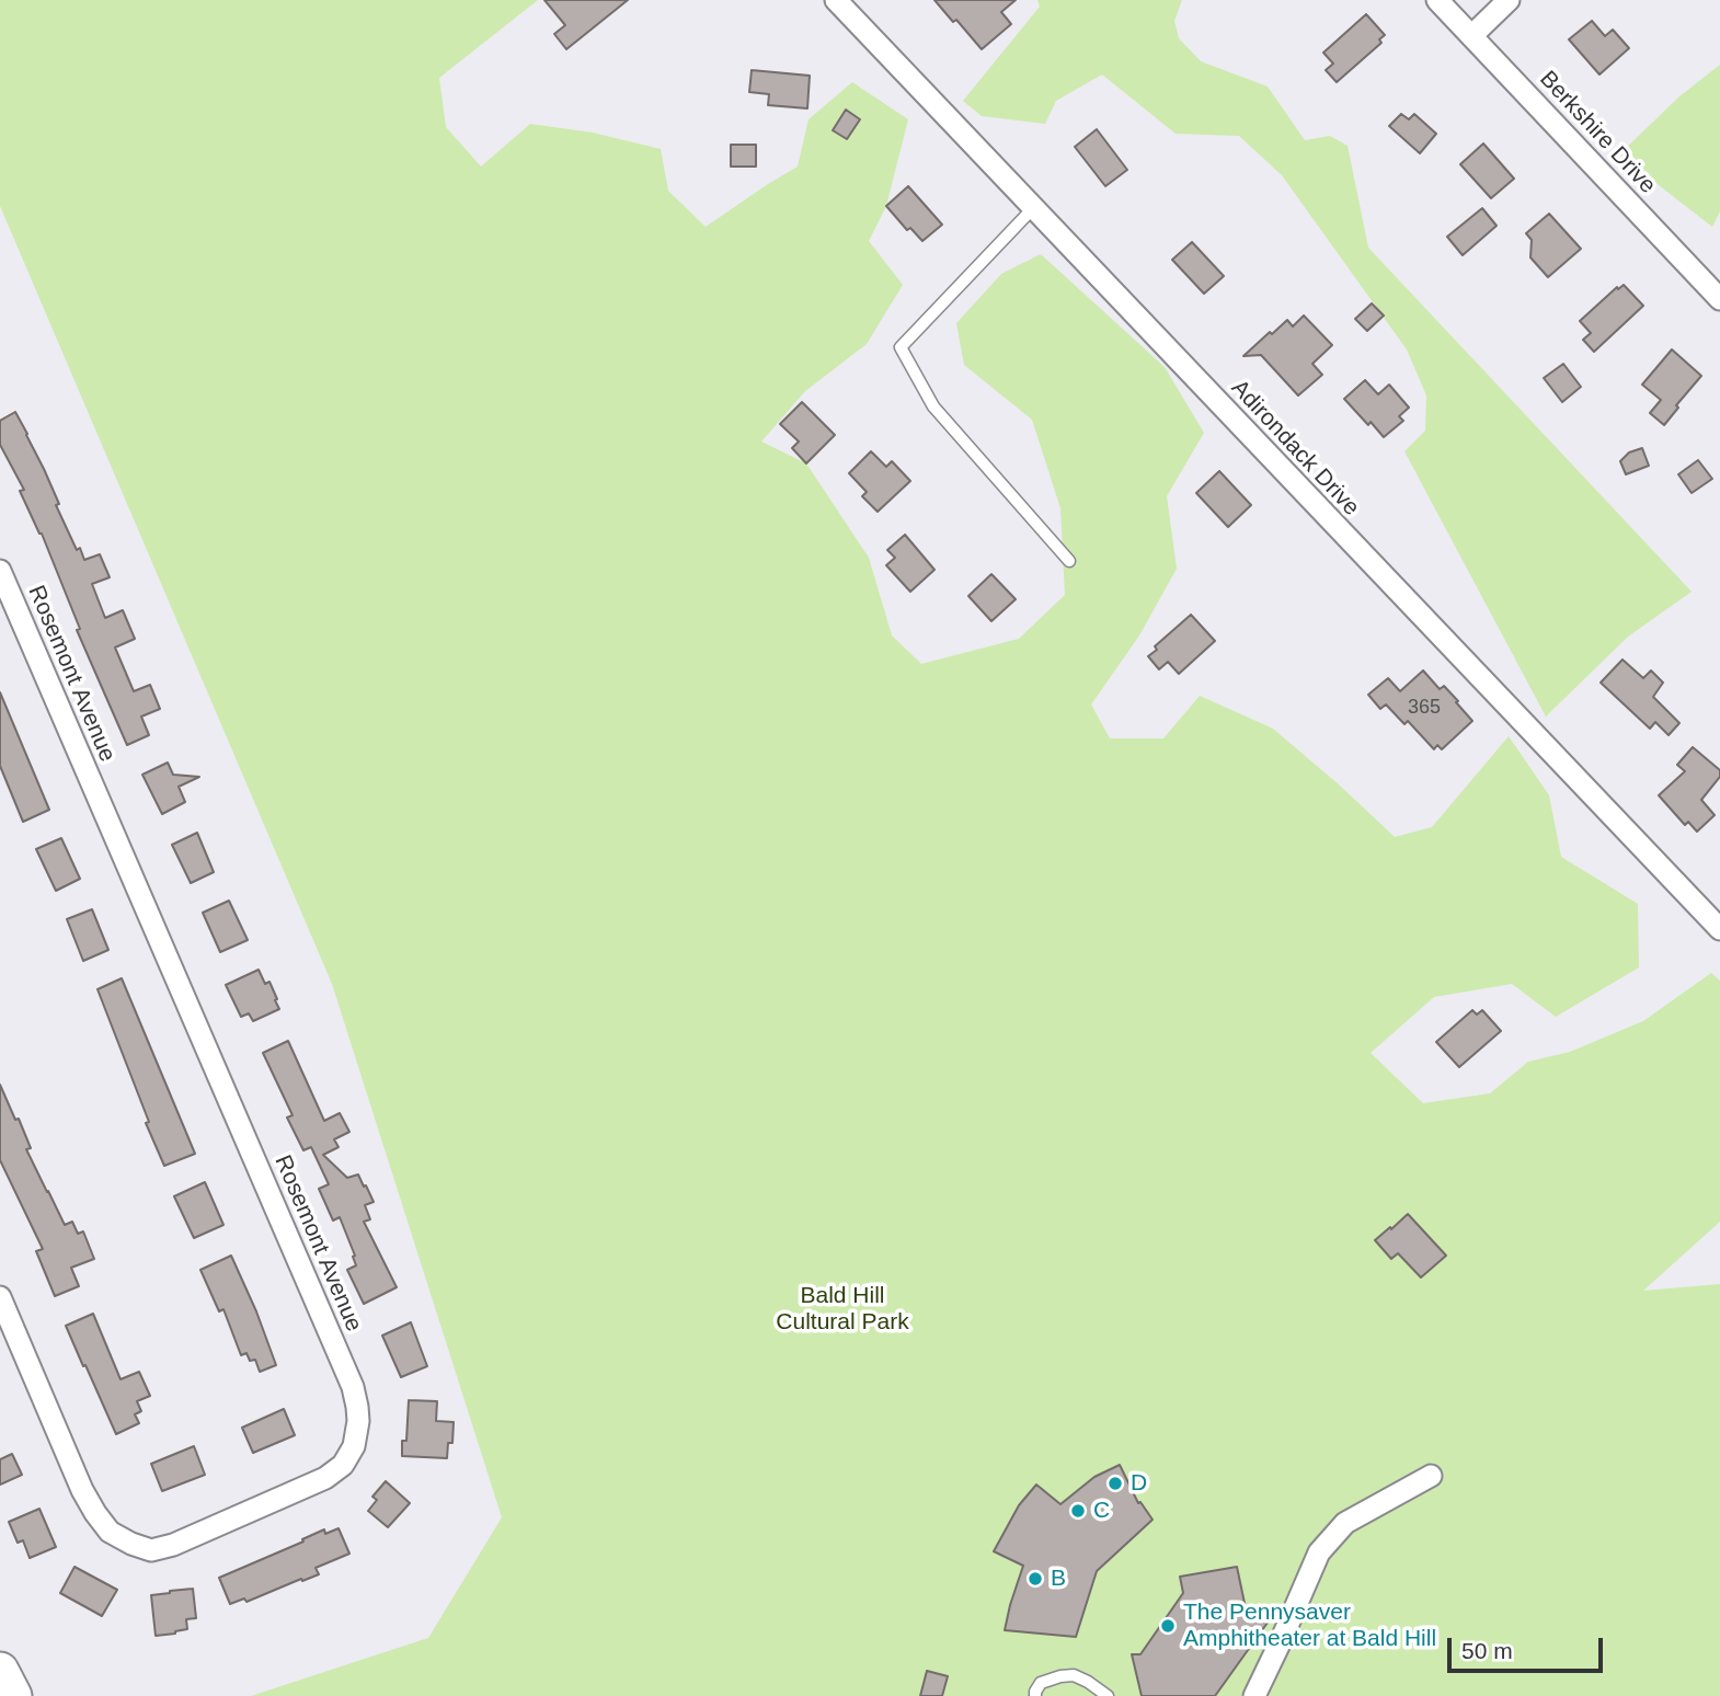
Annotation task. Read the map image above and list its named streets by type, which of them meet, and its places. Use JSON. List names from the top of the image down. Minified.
{"streets":{"street":["Berkshire Drive","Adirondack Drive","Rosemont Avenue"]},"parks":["Bald Hill Cultural Park"],"places":["D","C","B","The Pennysaver Amphitheater at Bald Hill"],"house_numbers":["365"],"scale_bar":"50 m"}
